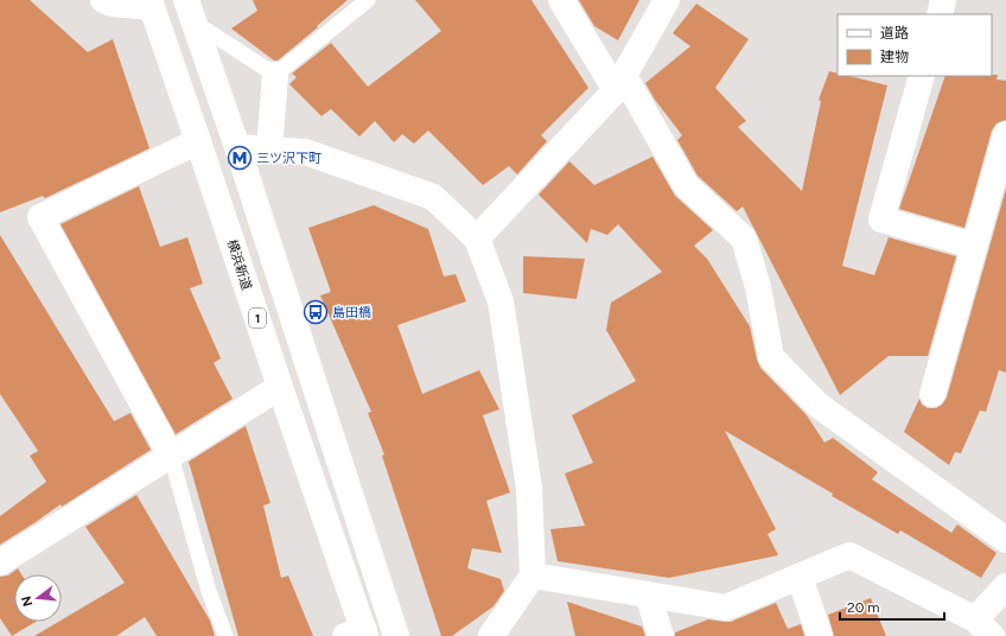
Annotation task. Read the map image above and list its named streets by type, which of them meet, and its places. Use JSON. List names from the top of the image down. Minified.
{"streets":{"main road":["横浜新道","1"]},"places":{"metro station":["三ツ沢下町"],"bus stop":["島田橋"]},"legend":["道路","建物"],"scale_bar":"20 m","north":"left"}
